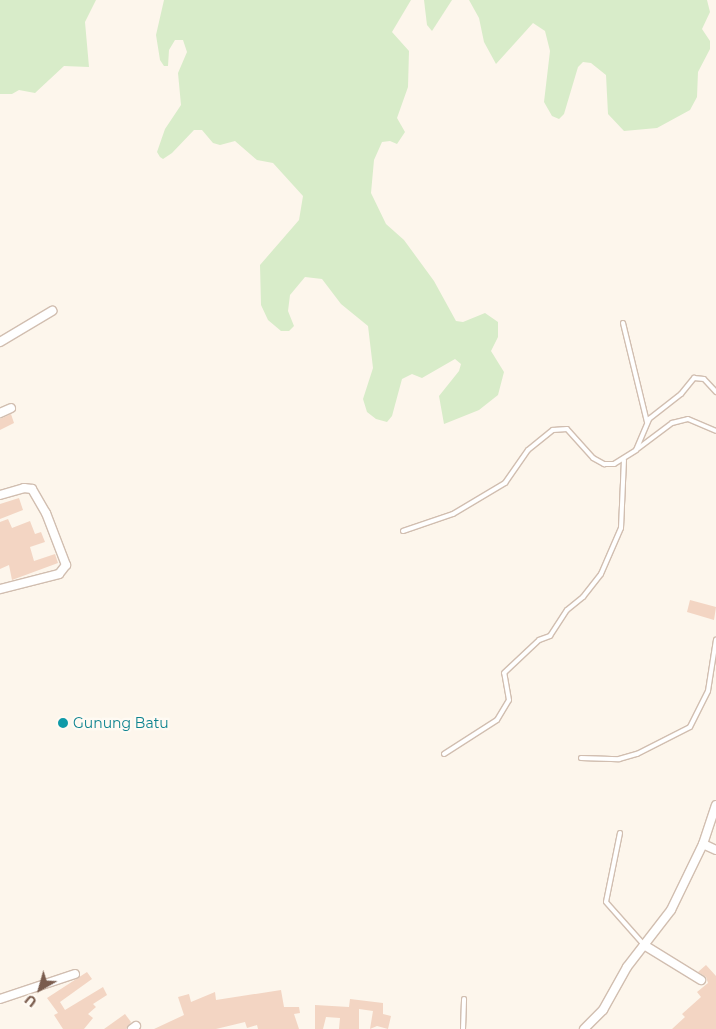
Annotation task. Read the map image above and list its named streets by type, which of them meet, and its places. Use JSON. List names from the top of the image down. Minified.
{"places":["Gunung Batu"],"north":"bottom left"}
